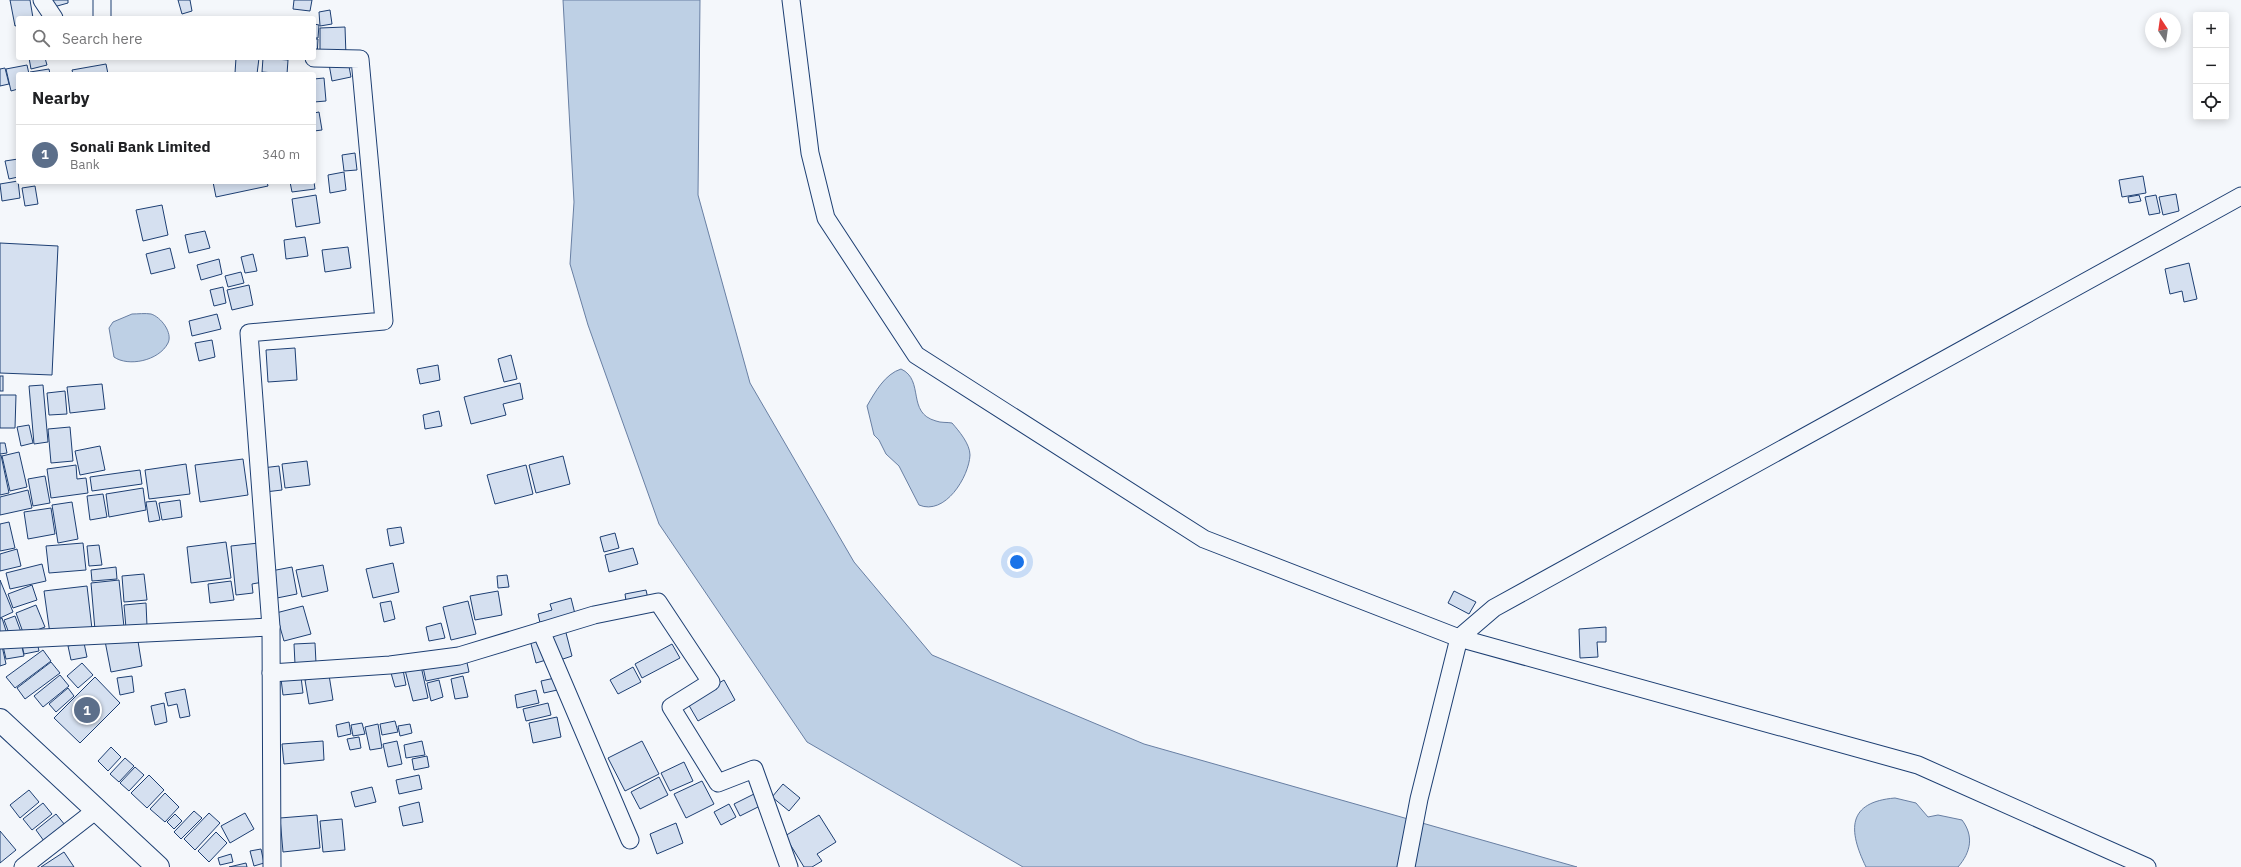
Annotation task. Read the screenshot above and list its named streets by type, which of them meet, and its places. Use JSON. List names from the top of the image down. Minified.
{"north":"top","page":{"map_buttons":["+","−"],"search":"Search here","heading":"Nearby","list":[{"mark":"1","name":"Sonali Bank Limited","note":"Bank","value":"340 m"}],"pins":"1"}}
